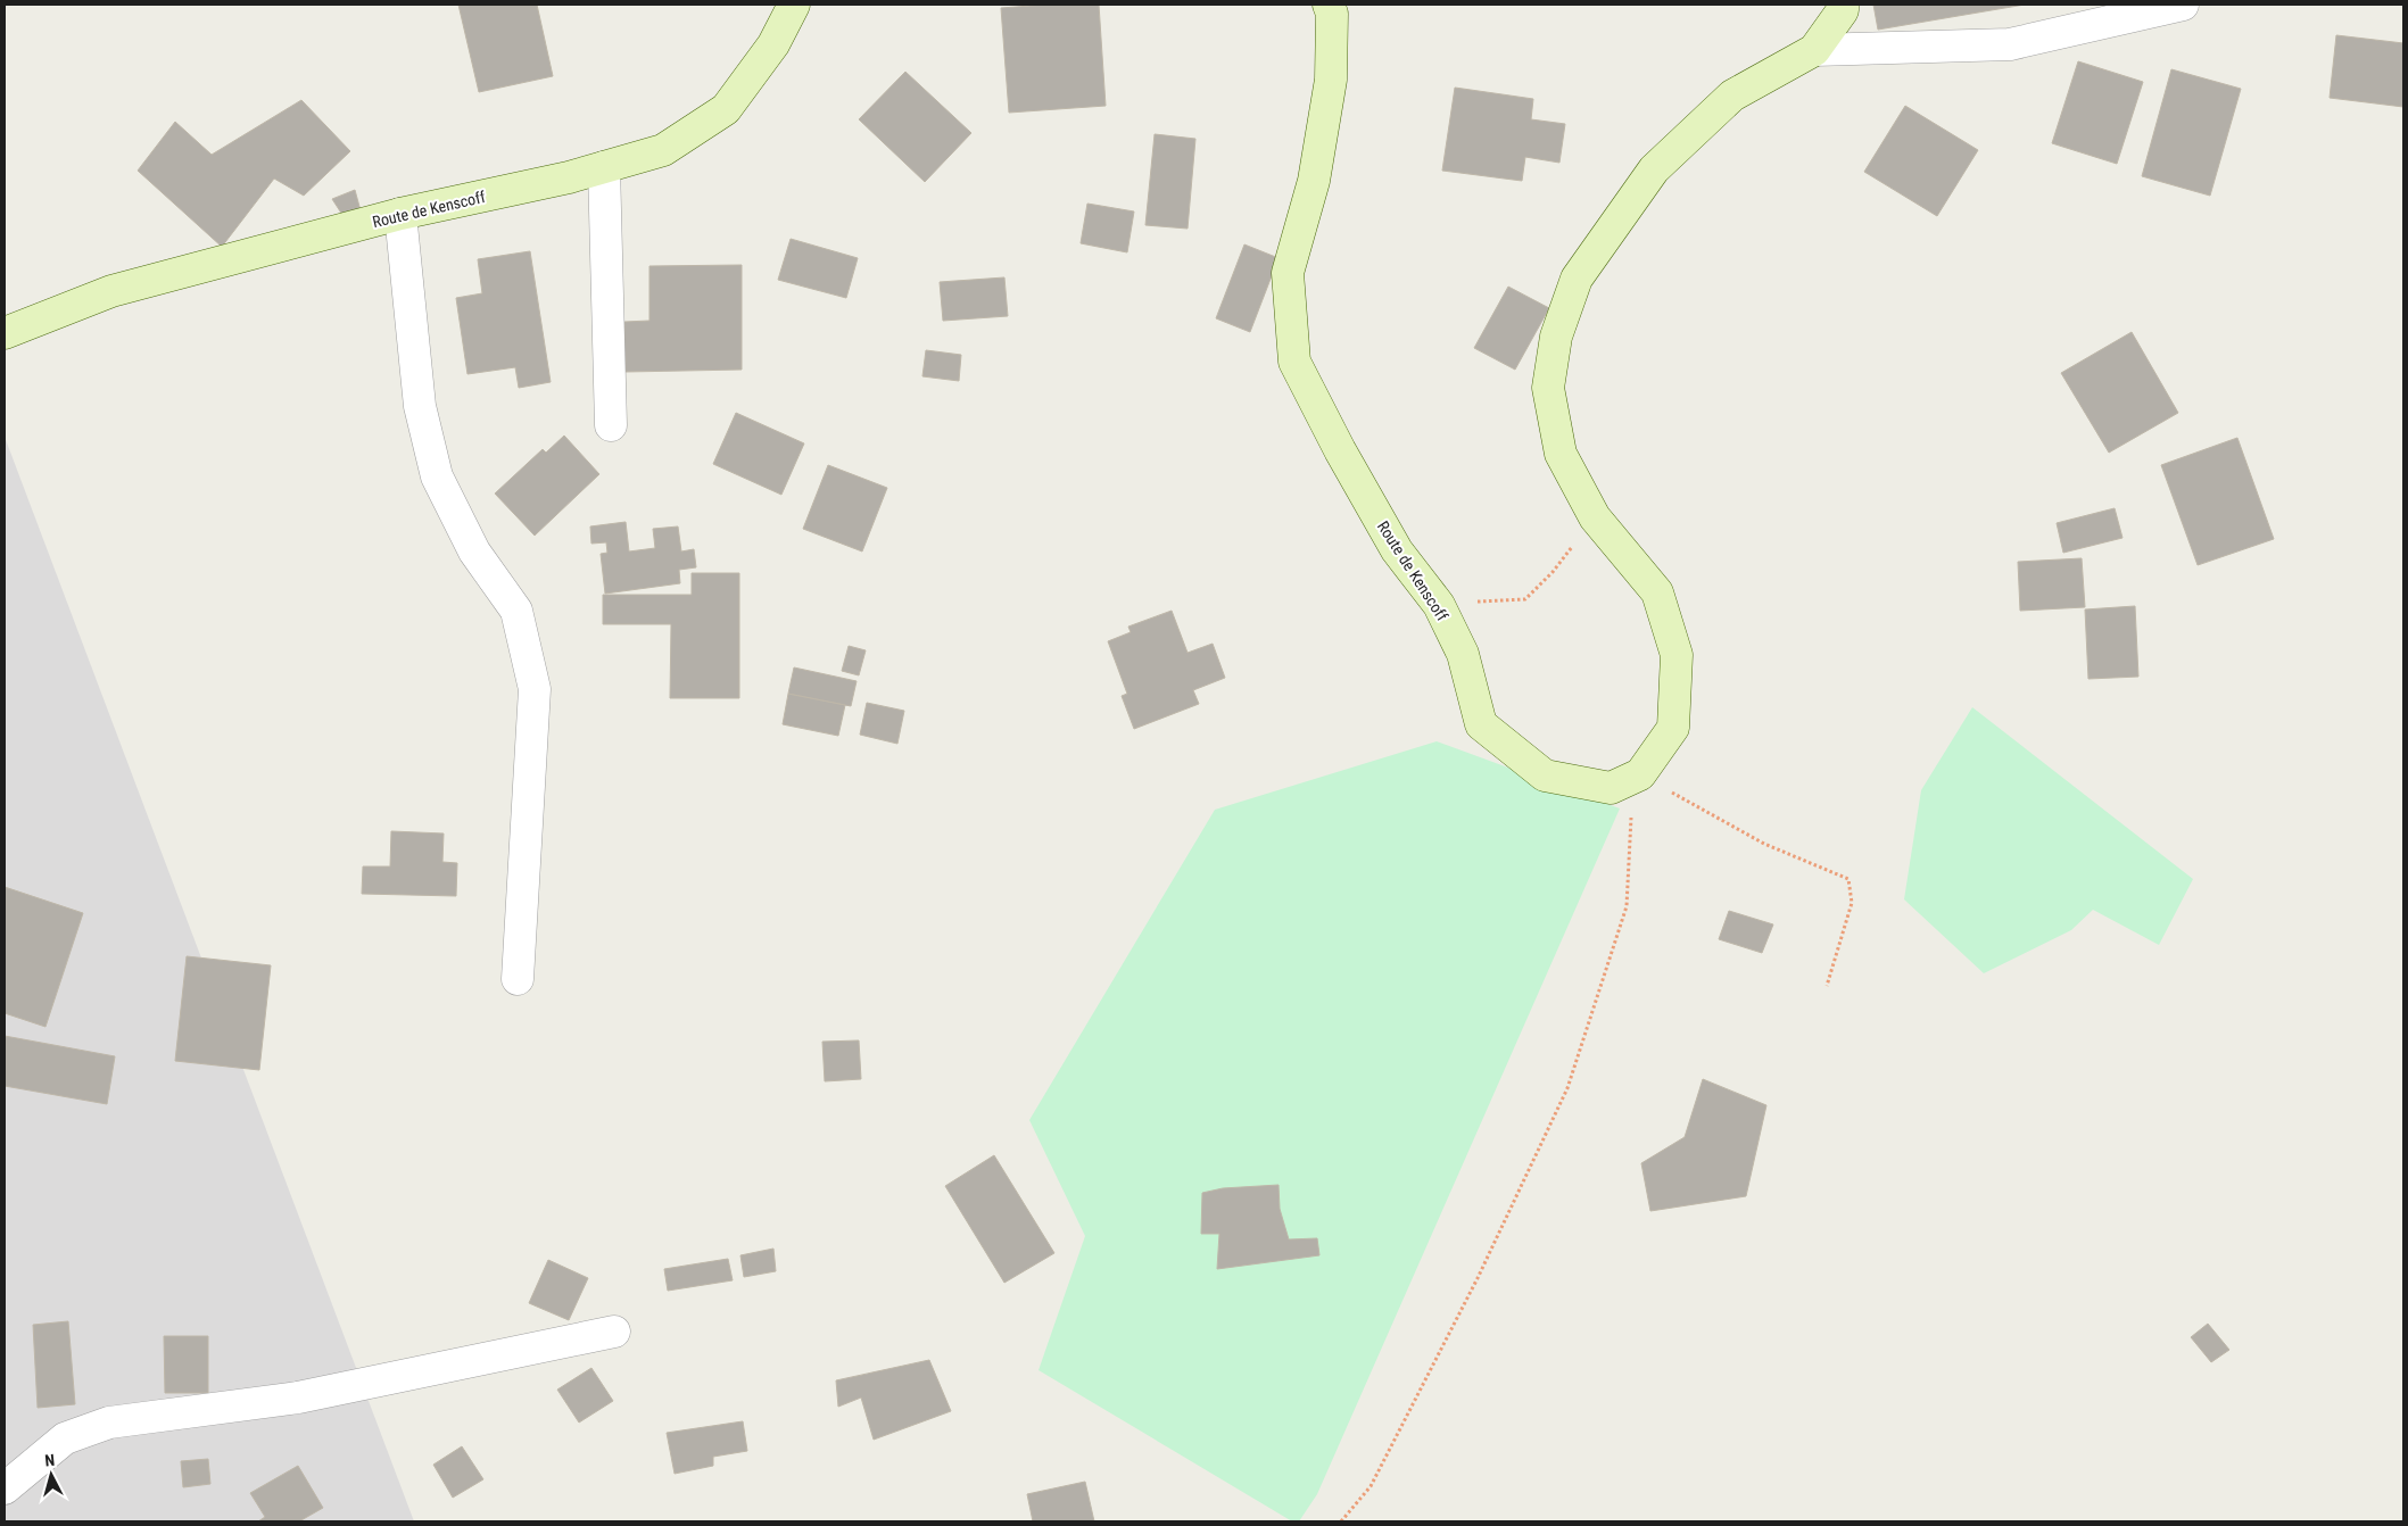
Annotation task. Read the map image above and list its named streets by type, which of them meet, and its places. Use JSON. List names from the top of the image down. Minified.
{"streets":{"main road":["Route de Kenscoff"]},"north":"top"}
